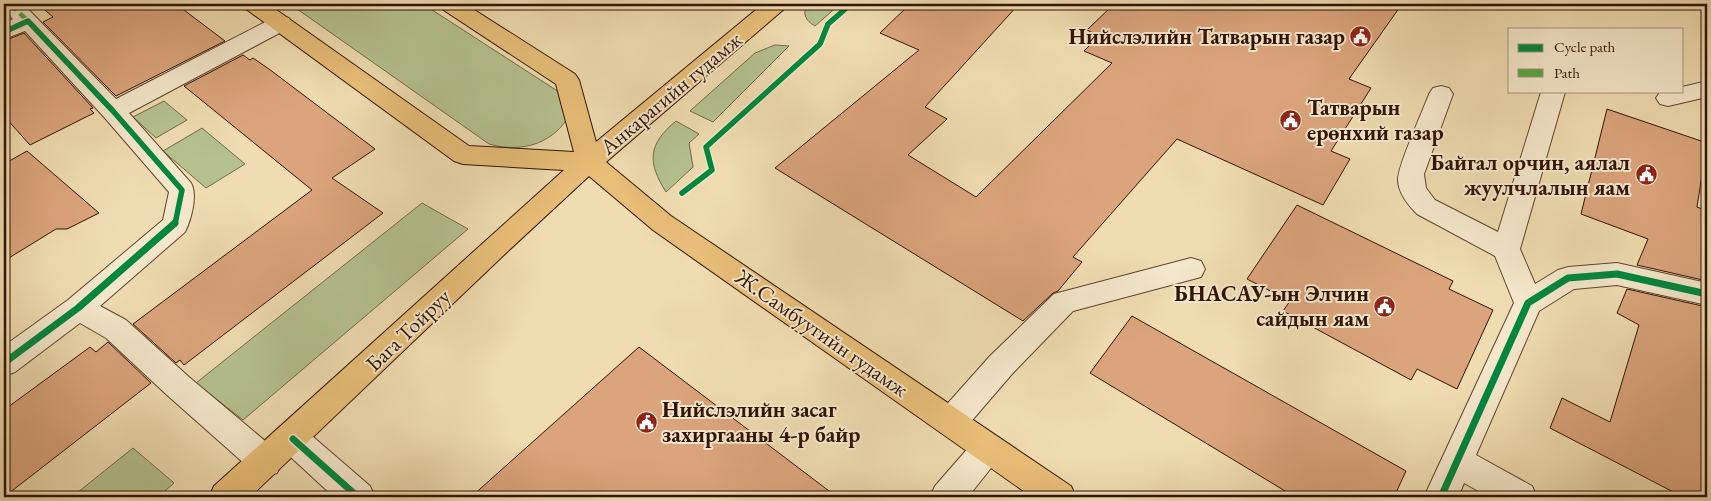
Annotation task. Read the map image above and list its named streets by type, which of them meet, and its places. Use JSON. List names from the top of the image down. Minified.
{"streets":{"main road":["Анкарагийн гудамж","Бага Тойруу","Ж.Самбуугийн гудамж"]},"crossings":[["Анкарагийн гудамж","Бага Тойруу"],["Анкарагийн гудамж","Ж.Самбуугийн гудамж"],["Бага Тойруу","Ж.Самбуугийн гудамж"]],"places":{"public building":["Нийслэлийн Татварын газар","Татварын ерөнхий газар","Байгал орчин, аялал жуулчлалын яам","БНАСАУ-ын Элчин сайдын яам","Нийслэлийн засаг захиргааны 4-р байр"]},"legend":["Cycle path","Path"]}
